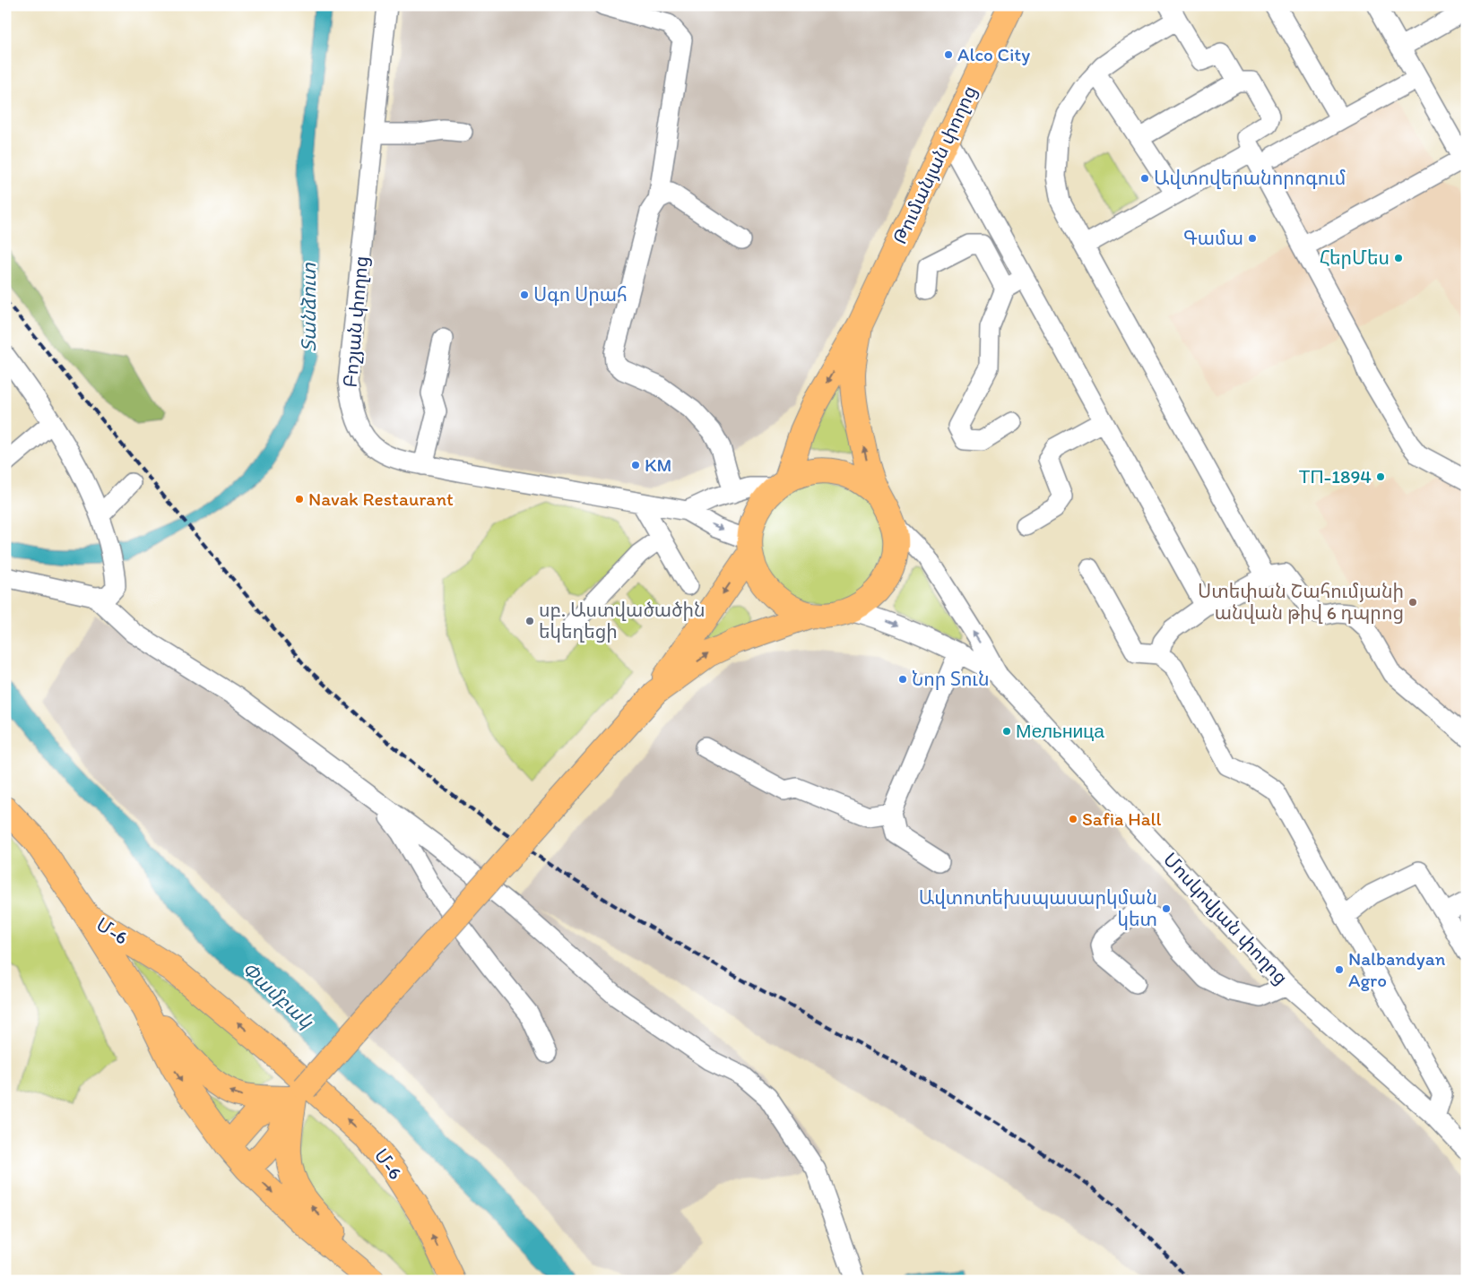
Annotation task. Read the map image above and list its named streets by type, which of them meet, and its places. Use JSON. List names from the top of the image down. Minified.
{"streets":{"highway":["Թումանյան փողոց","Մ-6"],"street":["Բոշյան փողոց","Մոսկովյան փողոց"]},"crossings":[["Բոշյան փողոց","Մոսկովյան փողոց"]],"water":["Տանձուտ","Փամբակ"],"places":["Alco City","Ավտովերանորոգում","Գամա","ՀերՄես","Սգո Սրահ","KM","ТП-1894","Navak Restaurant","Ստեփան Շահումյանի անվան թիվ 6 դպրոց","սբ. Աստվածածին եկեղեցի","Նոր Տուն","Мельница","Safia Hall","Ավտոտեխսպասարկման կետ","Nalbandyan Agro"]}
